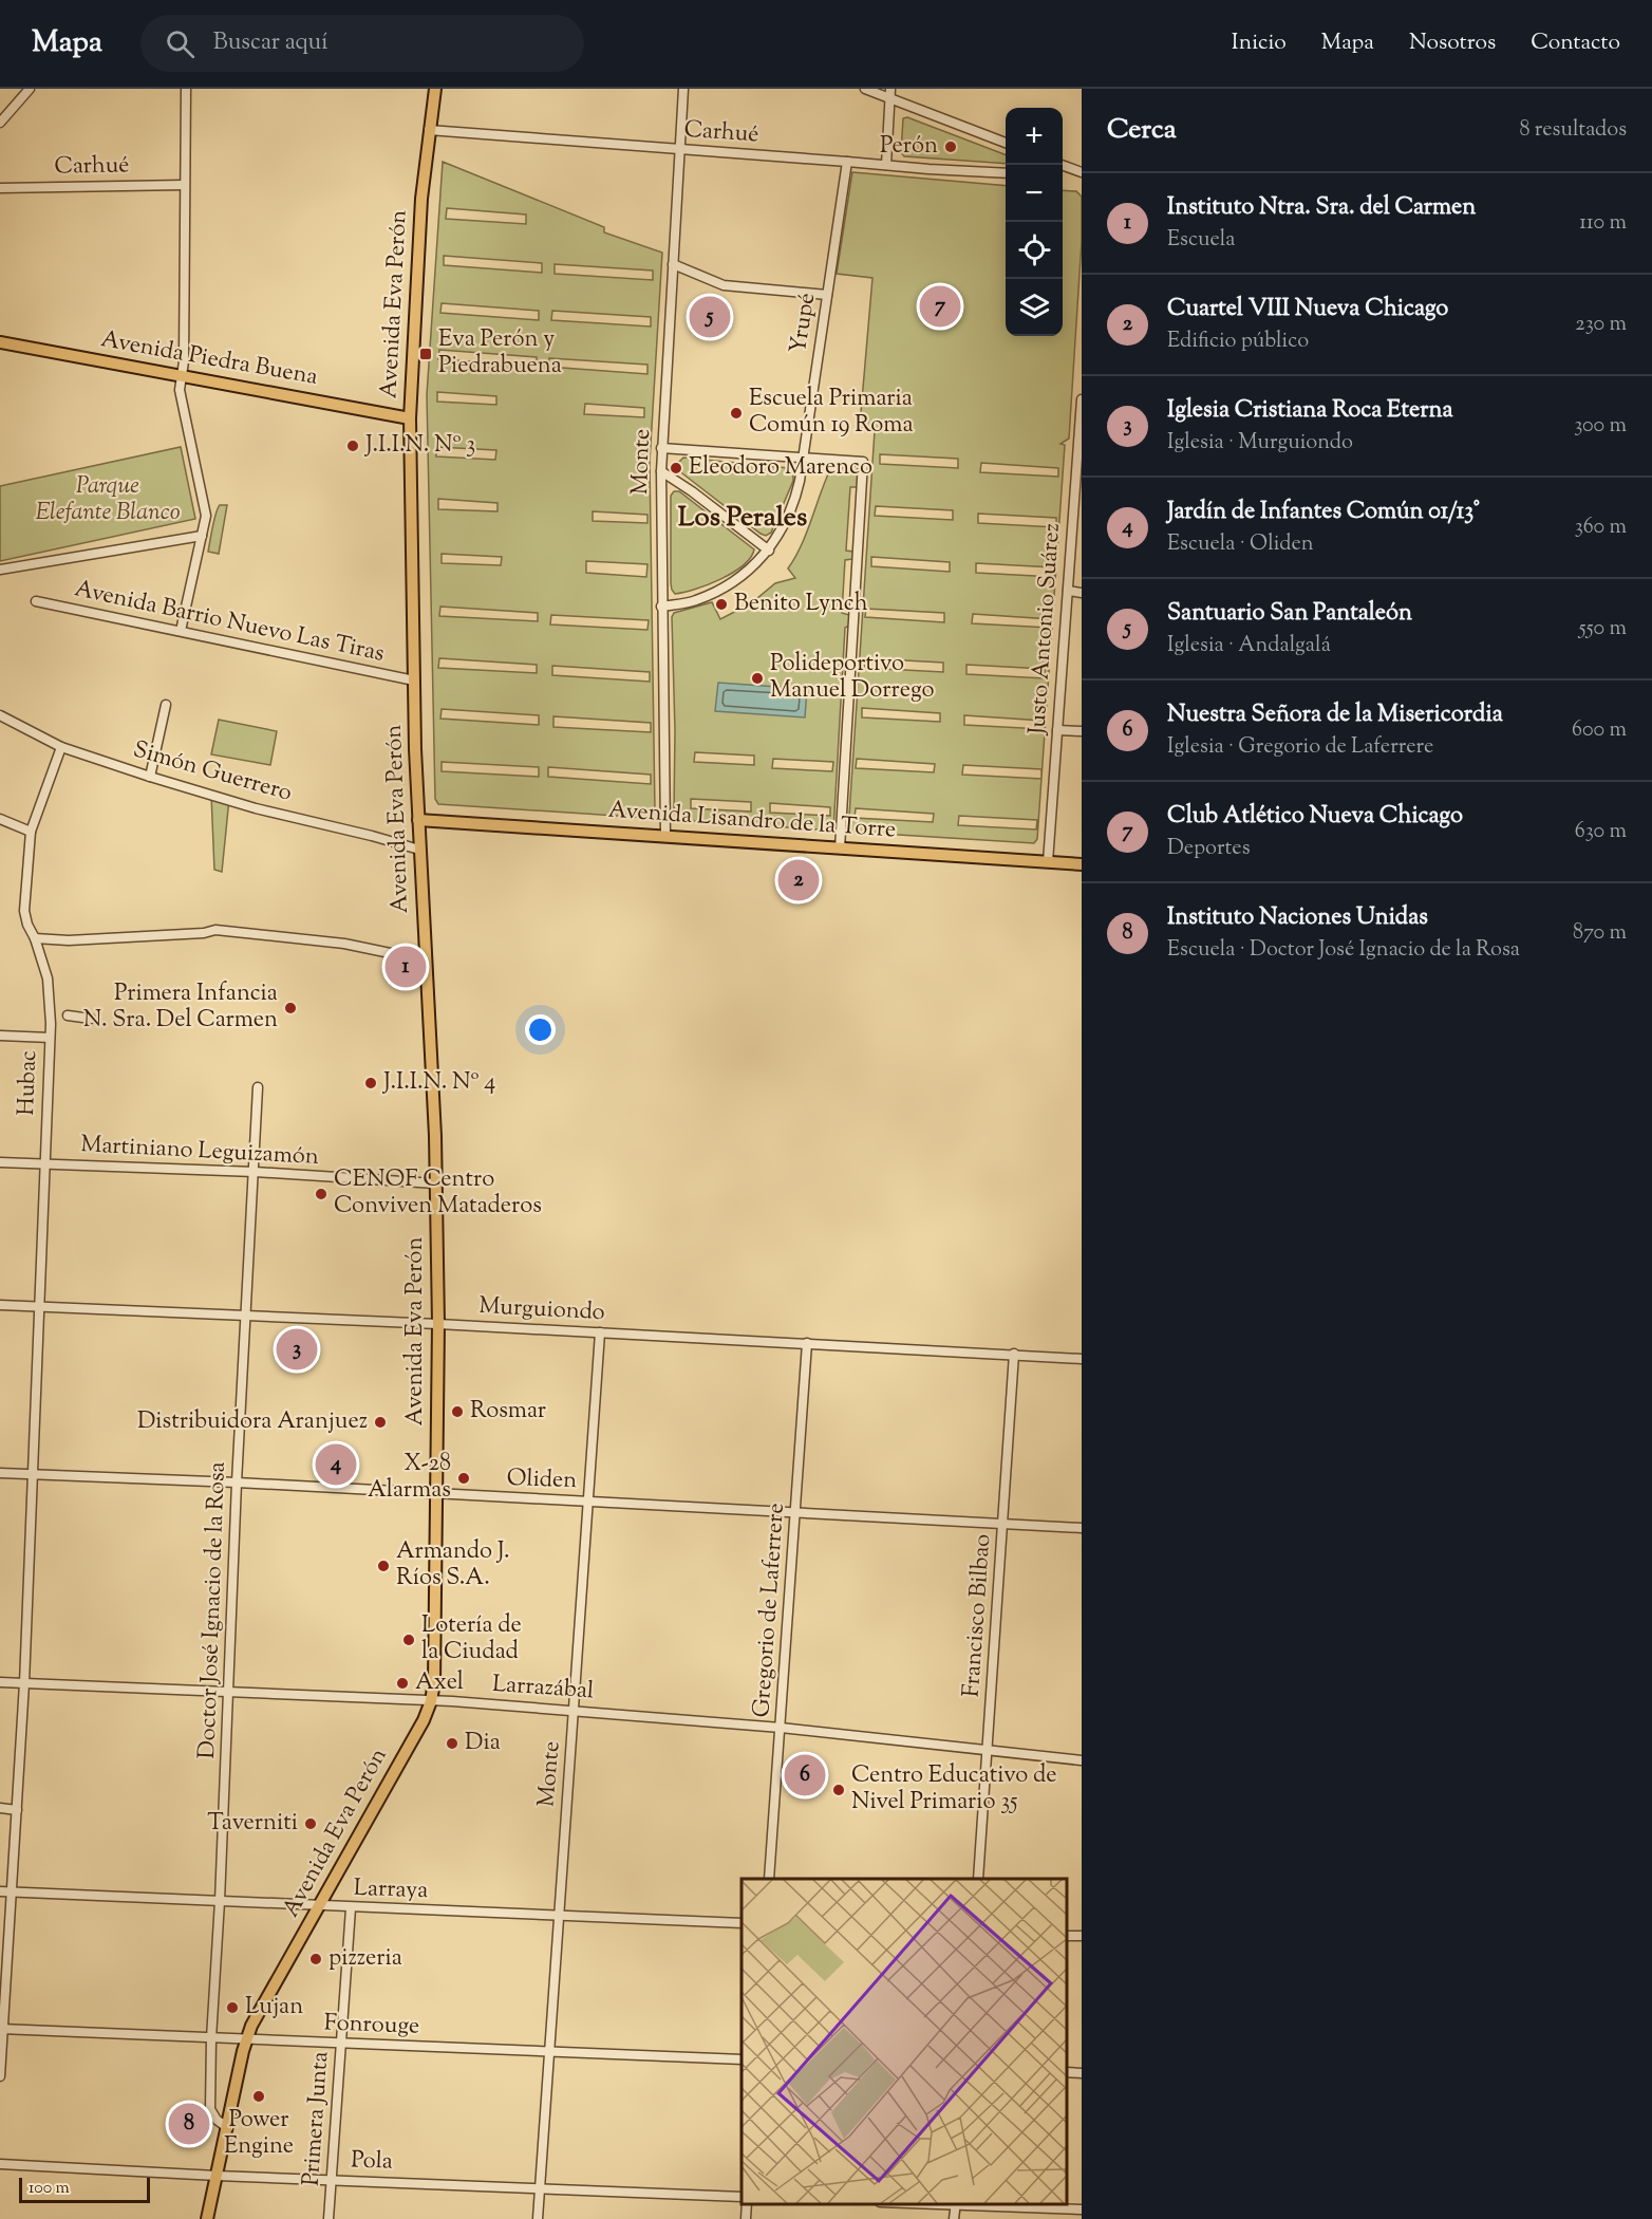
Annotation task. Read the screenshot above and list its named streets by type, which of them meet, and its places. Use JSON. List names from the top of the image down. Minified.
{"streets":{"main road":["Avenida Eva Perón","Avenida Piedra Buena","Avenida Lisandro de la Torre"],"street":["Carhué","Yrupé","Monte","Avenida Barrio Nuevo Las Tiras","Justo Antonio Suárez","Simón Guerrero","Hubac","Martiniano Leguizamón","Murguiondo","Oliden","Doctor José Ignacio de la Rosa","Gregorio de Laferrere","Francisco Bilbao","Larrazábal","Larraya","Fonrouge","Primera Junta","Pola"]},"crossings":[["Carhué","Avenida Eva Perón"],["Carhué","Yrupé"],["Carhué","Monte"],["Avenida Eva Perón","Avenida Piedra Buena"],["Avenida Eva Perón","Avenida Barrio Nuevo Las Tiras"],["Avenida Eva Perón","Simón Guerrero"],["Avenida Eva Perón","Avenida Lisandro de la Torre"],["Avenida Eva Perón","Martiniano Leguizamón"],["Avenida Eva Perón","Murguiondo"],["Avenida Eva Perón","Oliden"],["Avenida Eva Perón","Doctor José Ignacio de la Rosa"],["Avenida Eva Perón","Larrazábal"],["Avenida Eva Perón","Larraya"],["Avenida Eva Perón","Fonrouge"],["Avenida Eva Perón","Pola"],["Yrupé","Monte"],["Monte","Avenida Lisandro de la Torre"],["Monte","Murguiondo"],["Monte","Oliden"],["Monte","Larrazábal"],["Monte","Larraya"],["Monte","Fonrouge"],["Monte","Pola"],["Justo Antonio Suárez","Avenida Lisandro de la Torre"],["Simón Guerrero","Hubac"],["Hubac","Martiniano Leguizamón"],["Hubac","Murguiondo"],["Hubac","Oliden"],["Hubac","Larrazábal"],["Hubac","Larraya"],["Hubac","Fonrouge"],["Martiniano Leguizamón","Doctor José Ignacio de la Rosa"],["Murguiondo","Doctor José Ignacio de la Rosa"],["Murguiondo","Gregorio de Laferrere"],["Murguiondo","Francisco Bilbao"],["Oliden","Doctor José Ignacio de la Rosa"],["Oliden","Gregorio de Laferrere"],["Oliden","Francisco Bilbao"],["Doctor José Ignacio de la Rosa","Larrazábal"],["Doctor José Ignacio de la Rosa","Larraya"],["Doctor José Ignacio de la Rosa","Fonrouge"],["Gregorio de Laferrere","Larrazábal"],["Francisco Bilbao","Larrazábal"],["Larraya","Primera Junta"],["Fonrouge","Primera Junta"],["Primera Junta","Pola"]],"districts":["Los Perales"],"parks":["Parque Elefante Blanco"],"places":{"other":["Perón","Escuela Primaria Común 19 Roma","J.I.I.N. Nº 3","Eleodoro Marenco","Benito Lynch","Polideportivo Manuel Dorrego","Primera Infancia N. Sra. Del Carmen","J.I.I.N. Nº 4","CENOF Centro Conviven Mataderos","Rosmar","Distribuidora Aranjuez","X-28 Alarmas","Armando J. Ríos S.A.","Lotería de la Ciudad","Axel","Dia","Centro Educativo de Nivel Primario 35","Taverniti","pizzeria","Lujan","Power Engine"],"transit":["Eva Perón y Piedrabuena"]},"scale_bar":"100 m","page":{"header":"Mapa","search":"Buscar aquí","nav":["Inicio","Mapa","Nosotros","Contacto"],"heading":["Cerca","8 resultados"],"map_buttons":["+","−"],"list":[{"mark":"1","name":"Instituto Ntra. Sra. del Carmen","note":"Escuela","value":"110 m"},{"mark":"2","name":"Cuartel VIII Nueva Chicago","note":"Edificio público","value":"230 m"},{"mark":"3","name":"Iglesia Cristiana Roca Eterna","note":"Iglesia · Murguiondo","value":"300 m"},{"mark":"4","name":"Jardín de Infantes Común 01/13°","note":"Escuela · Oliden","value":"360 m"},{"mark":"5","name":"Santuario San Pantaleón","note":"Iglesia · Andalgalá","value":"550 m"},{"mark":"6","name":"Nuestra Señora de la Misericordia","note":"Iglesia · Gregorio de Laferrere","value":"600 m"},{"mark":"7","name":"Club Atlético Nueva Chicago","note":"Deportes","value":"630 m"},{"mark":"8","name":"Instituto Naciones Unidas","note":"Escuela · Doctor José Ignacio de la Rosa","value":"870 m"}],"pins":["7","5","2","1","3","4","6","8"],"scale":"100 m"}}
